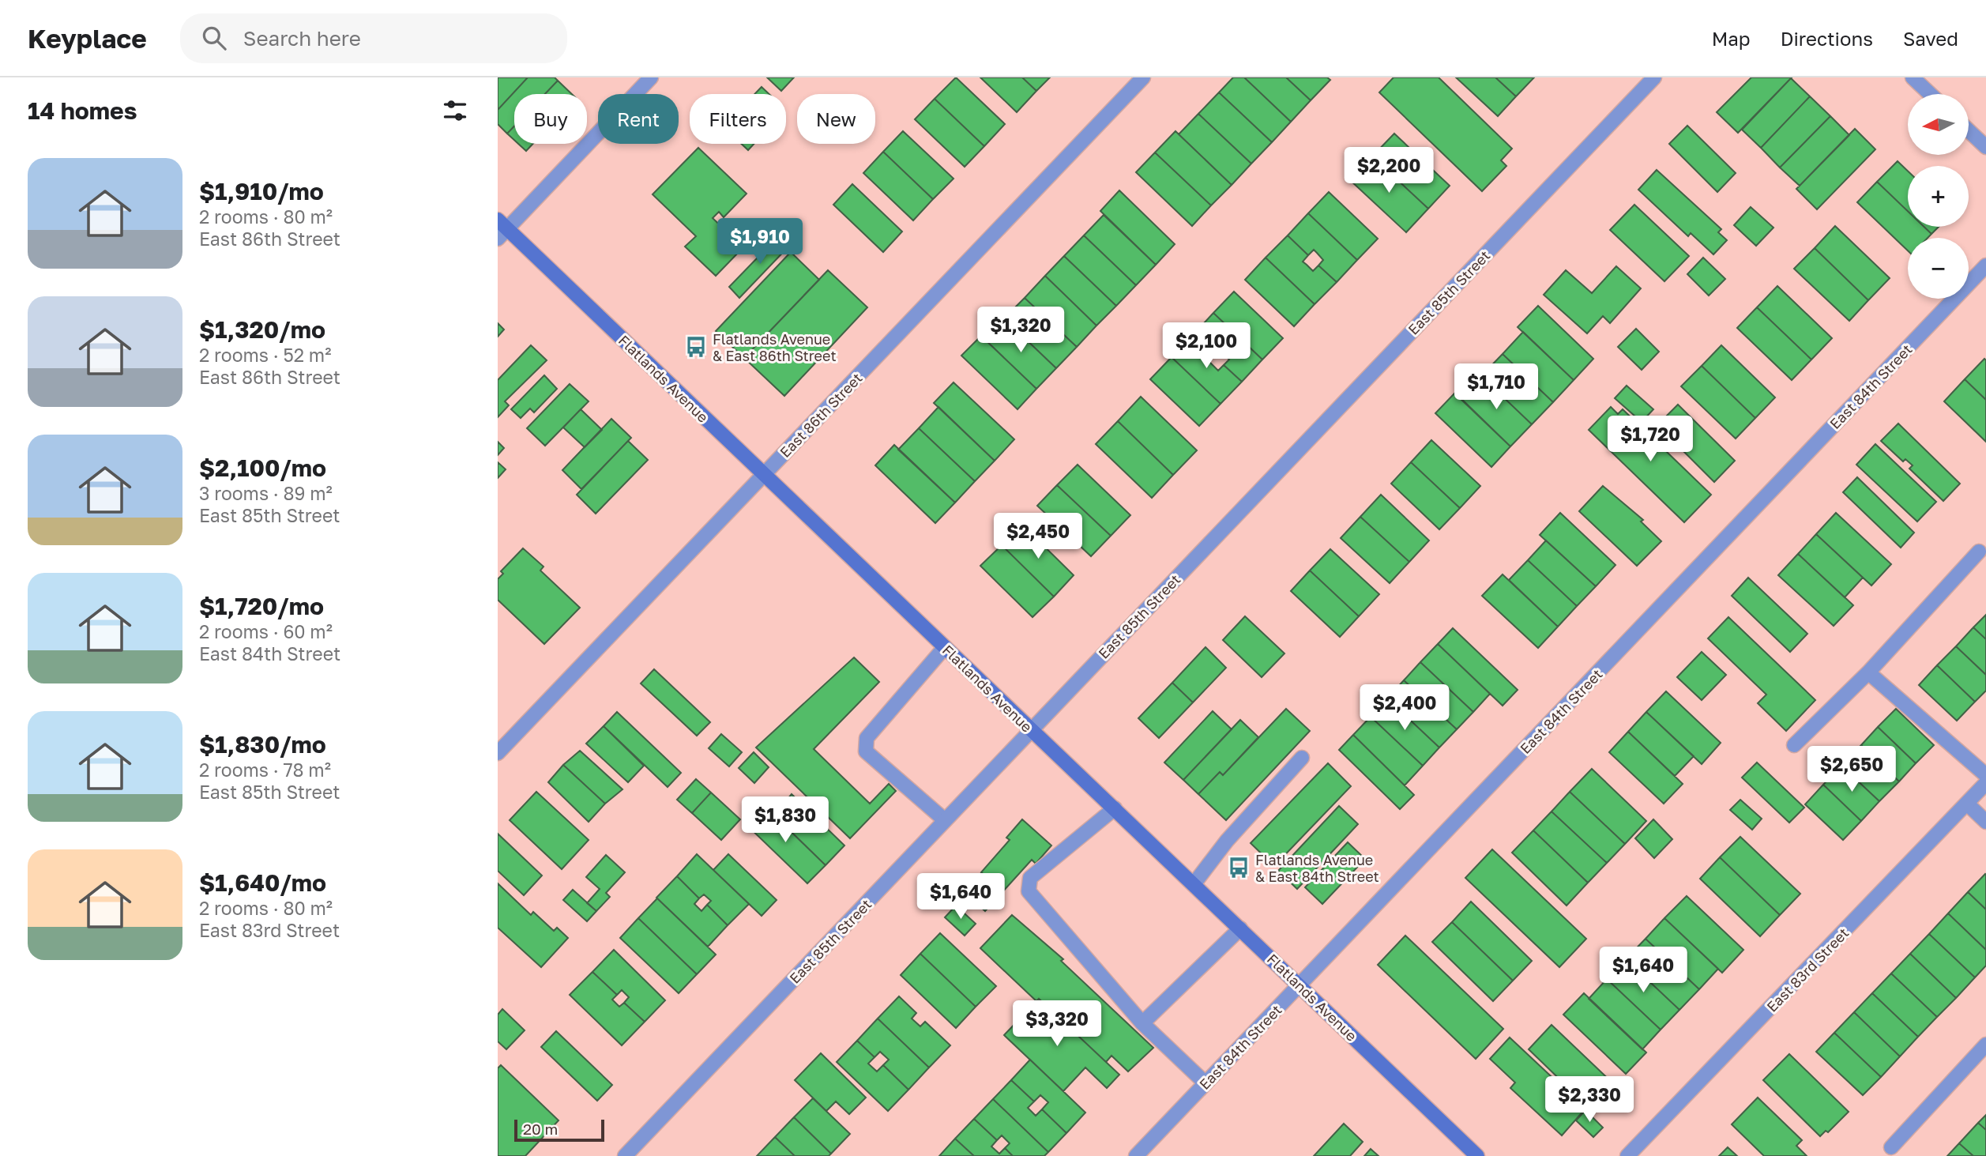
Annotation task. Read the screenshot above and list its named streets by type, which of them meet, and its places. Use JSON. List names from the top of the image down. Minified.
{"streets":{"main road":["Flatlands Avenue"],"street":["East 85th Street","East 84th Street","East 86th Street","East 83rd Street"]},"crossings":[["East 85th Street","Flatlands Avenue"],["Flatlands Avenue","East 84th Street"],["Flatlands Avenue","East 86th Street"]],"places":{"bus stop":["Flatlands Avenue & East 86th Street","Flatlands Avenue & East 84th Street"]},"scale_bar":"20 m","north":"left","page":{"header":"Keyplace","search":"Search here","nav":["Map","Directions","Saved"],"heading":"14 homes","map_buttons":["+","−"],"chip":["Buy","Rent","Filters","New"],"list":[{"name":"$1,910/mo","note":"2 rooms · 80 m² · East 86th Street"},{"name":"$1,320/mo","note":"2 rooms · 52 m² · East 86th Street"},{"name":"$2,100/mo","note":"3 rooms · 89 m² · East 85th Street"},{"name":"$1,720/mo","note":"2 rooms · 60 m² · East 84th Street"},{"name":"$1,830/mo","note":"2 rooms · 78 m² · East 85th Street"},{"name":"$1,640/mo","note":"2 rooms · 80 m² · East 83rd Street"}],"price":["$2,200","$1,910","$1,320","$2,100","$1,710","$1,720","$2,450","$2,400","$2,650","$1,830","$1,640","$1,640","$3,320","$2,330"],"scale":"20 m"}}
